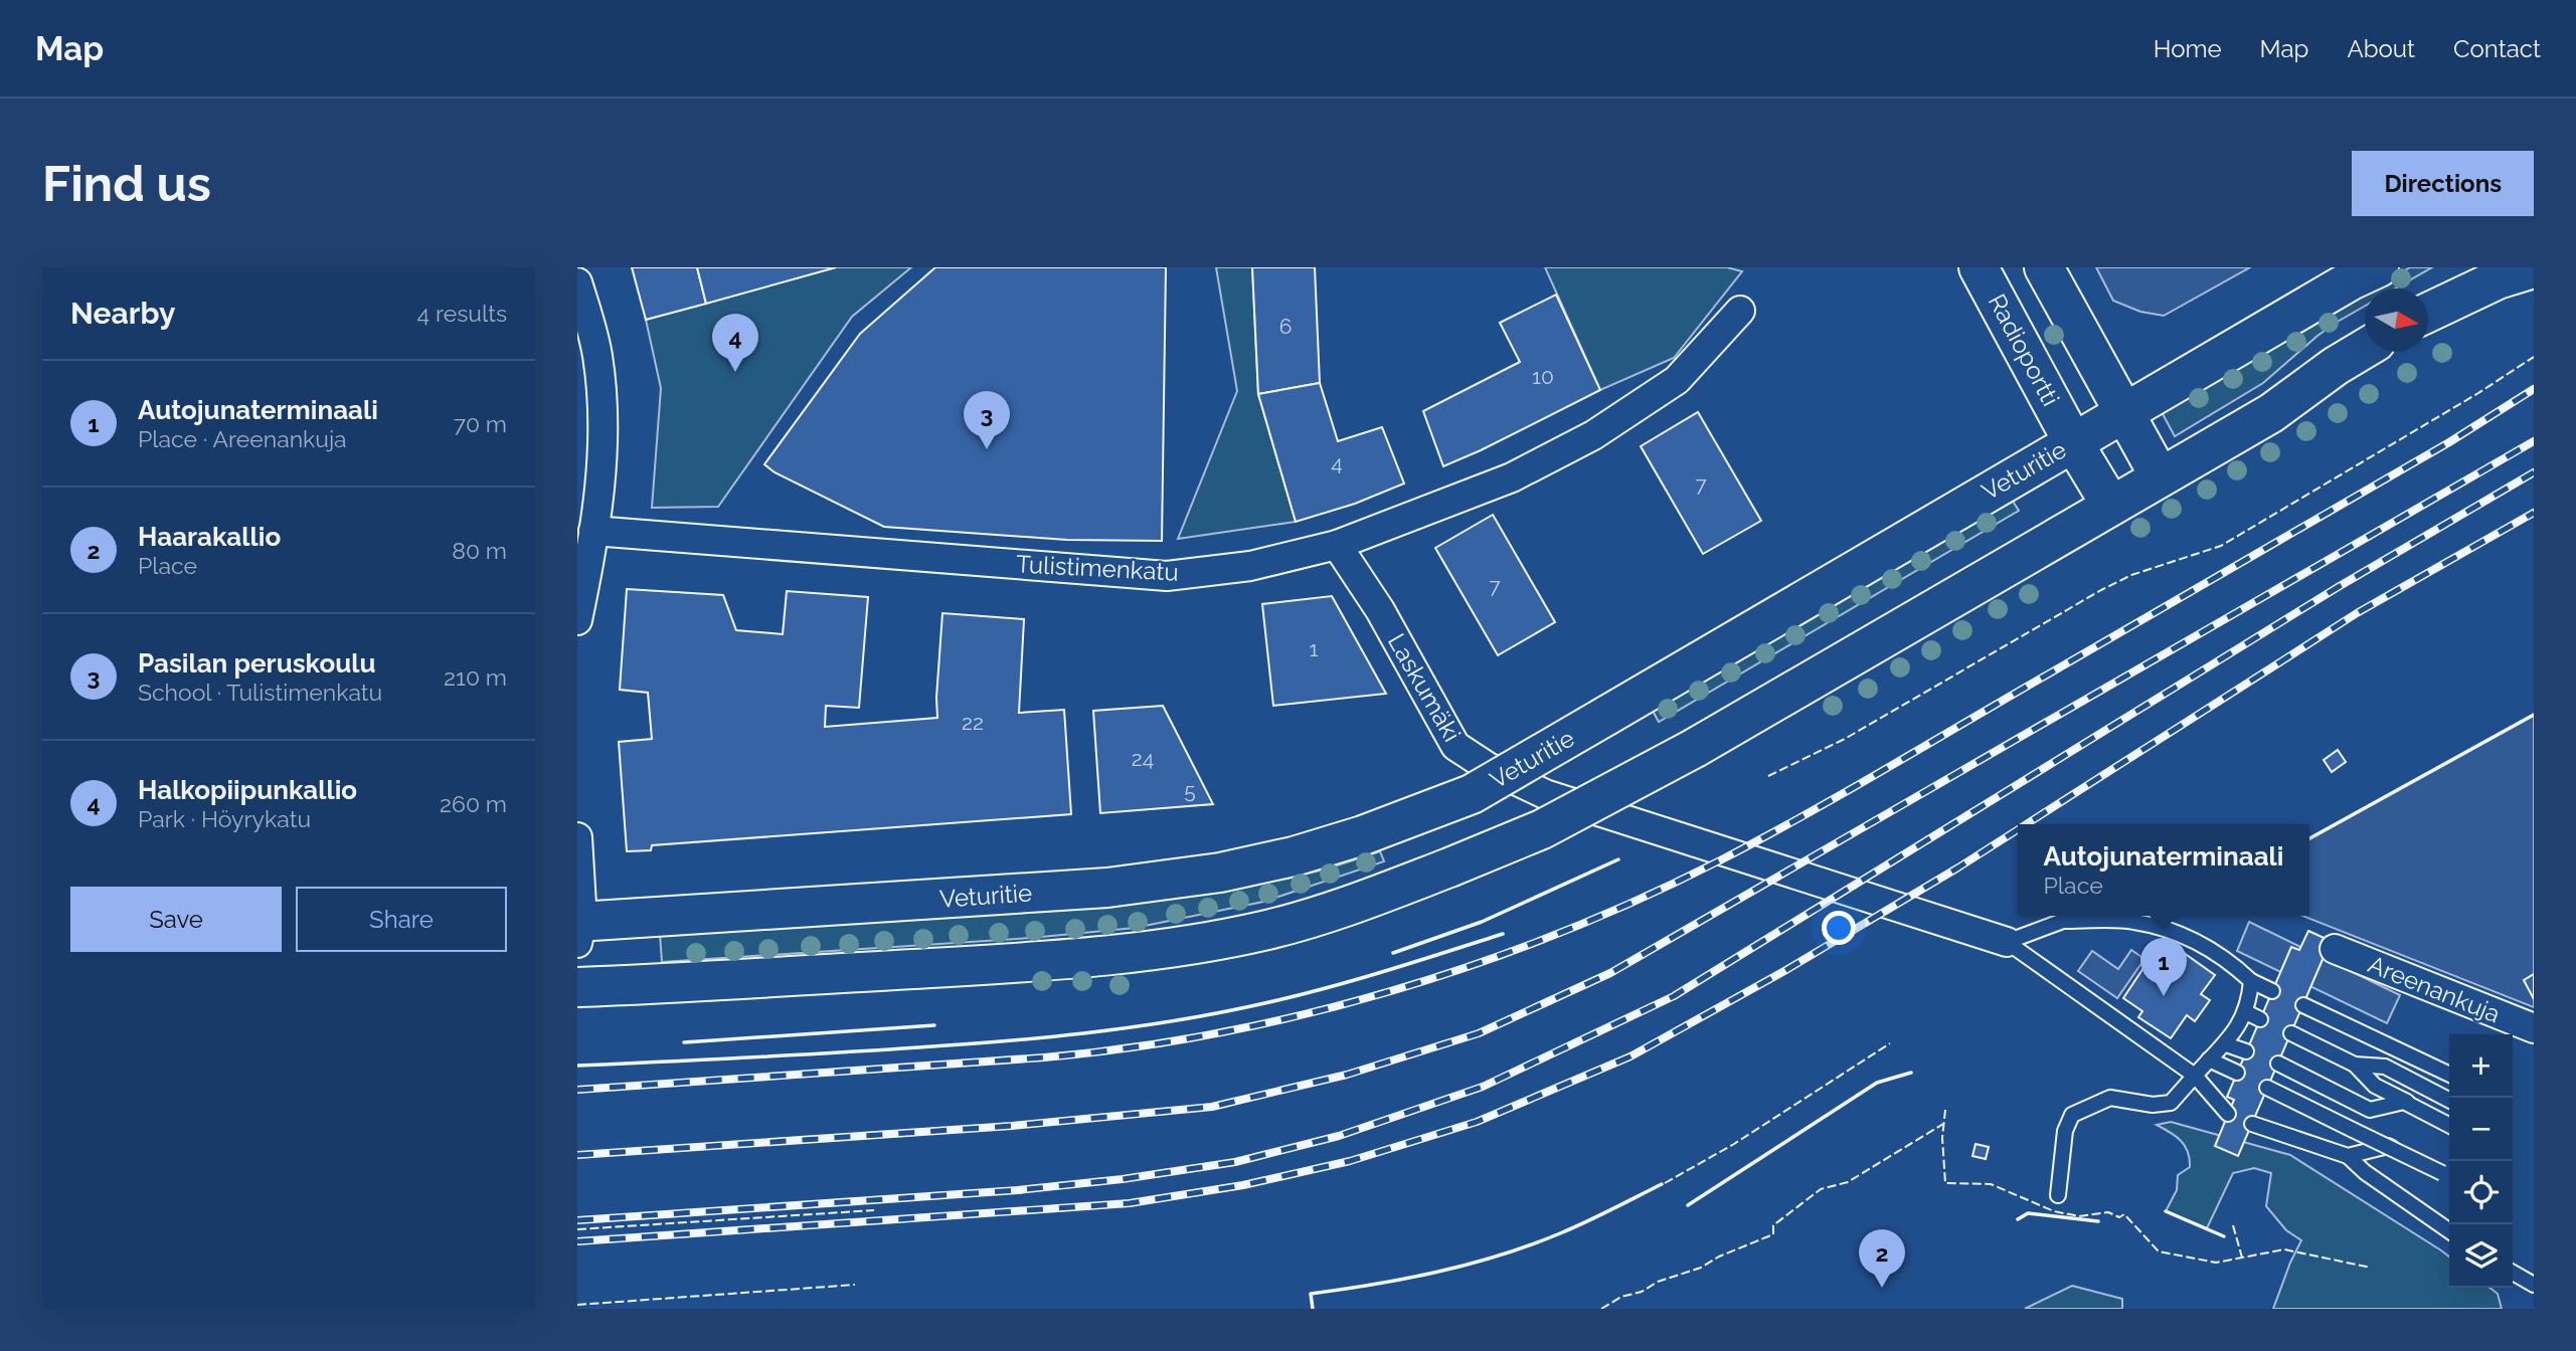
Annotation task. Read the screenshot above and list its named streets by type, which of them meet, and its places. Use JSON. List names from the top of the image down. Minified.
{"streets":{"main road":["Radioportti","Veturitie"],"street":["Tulistimenkatu","Laskumäki","Areenankuja"]},"crossings":[["Radioportti","Veturitie"],["Tulistimenkatu","Laskumäki"]],"house_numbers":["6","10","4","7","7","1","22","24","5"],"north":"right","page":{"header":"Map","nav":["Home","Map","About","Contact"],"buttons":["Directions",["Save","Share"]],"title":"Find us","heading":["Nearby","4 results"],"pins":["4","3","1","2"],"list":[{"mark":"1","name":"Autojunaterminaali","note":"Place · Areenankuja","value":"70 m"},{"mark":"2","name":"Haarakallio","note":"Place","value":"80 m"},{"mark":"3","name":"Pasilan peruskoulu","note":"School · Tulistimenkatu","value":"210 m"},{"mark":"4","name":"Halkopiipunkallio","note":"Park · Höyrykatu","value":"260 m"}],"popup":["Autojunaterminaali","Place"],"map_buttons":["+","−"]}}
